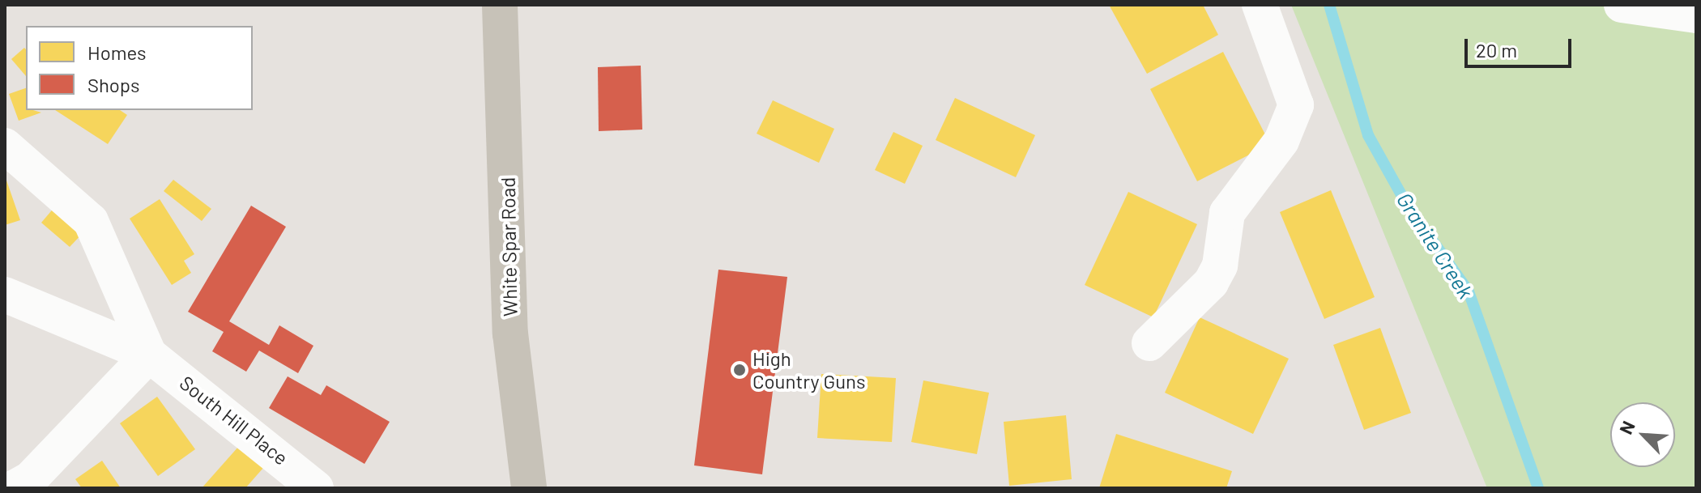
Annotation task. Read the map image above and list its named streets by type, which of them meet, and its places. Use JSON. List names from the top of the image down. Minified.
{"streets":{"main road":["White Spar Road"],"street":["South Hill Place"]},"water":["Granite Creek"],"places":["High Country Guns"],"legend":["Homes","Shops"],"scale_bar":"20 m","north":"top left"}
